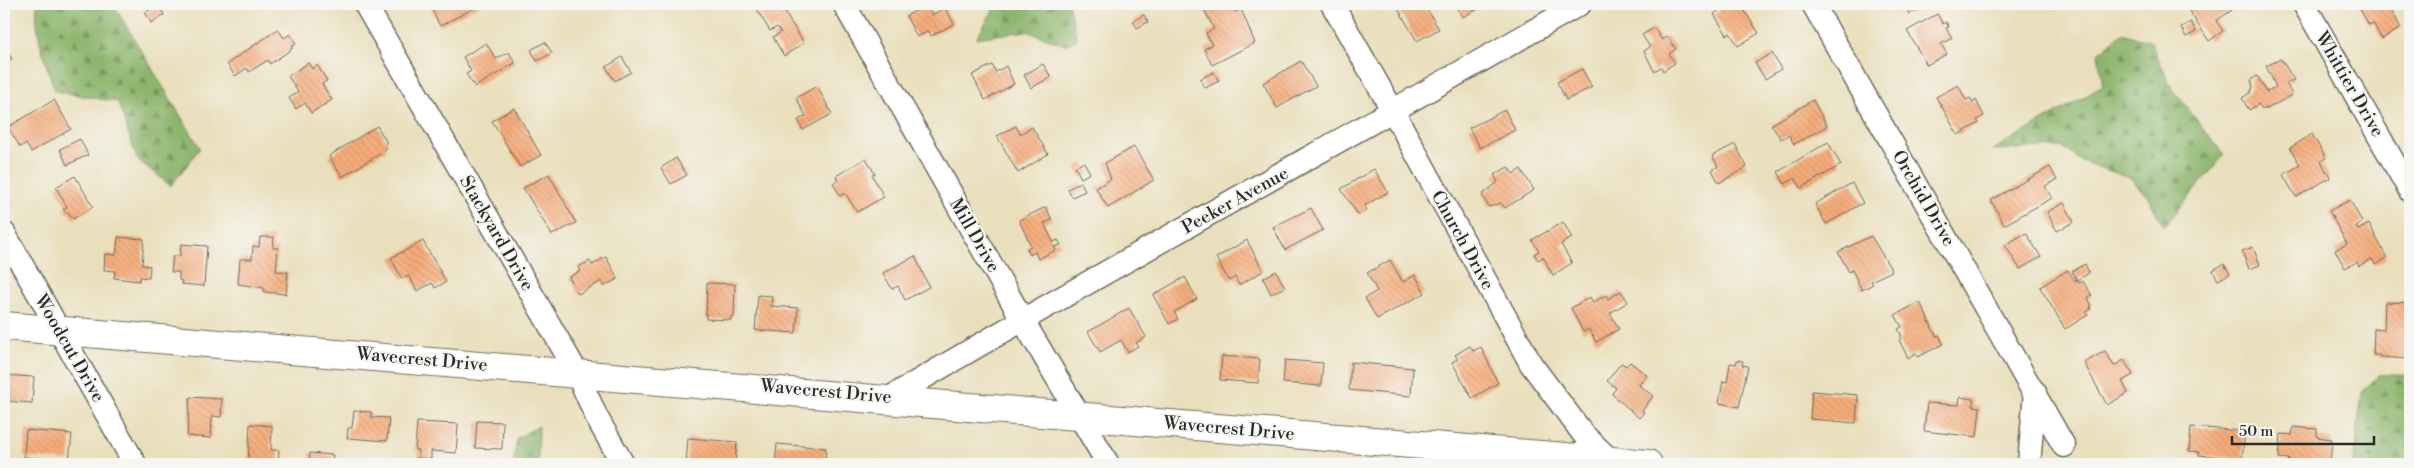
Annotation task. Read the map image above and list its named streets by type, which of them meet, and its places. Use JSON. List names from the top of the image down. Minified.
{"streets":{"street":["Whittier Drive","Orchid Drive","Peeker Avenue","Stackyard Drive","Mill Drive","Church Drive","Woodcut Drive","Wavecrest Drive"]},"crossings":[["Peeker Avenue","Mill Drive"],["Peeker Avenue","Church Drive"],["Peeker Avenue","Wavecrest Drive"],["Stackyard Drive","Wavecrest Drive"],["Mill Drive","Wavecrest Drive"],["Church Drive","Wavecrest Drive"],["Woodcut Drive","Wavecrest Drive"]],"scale_bar":"50 m"}
